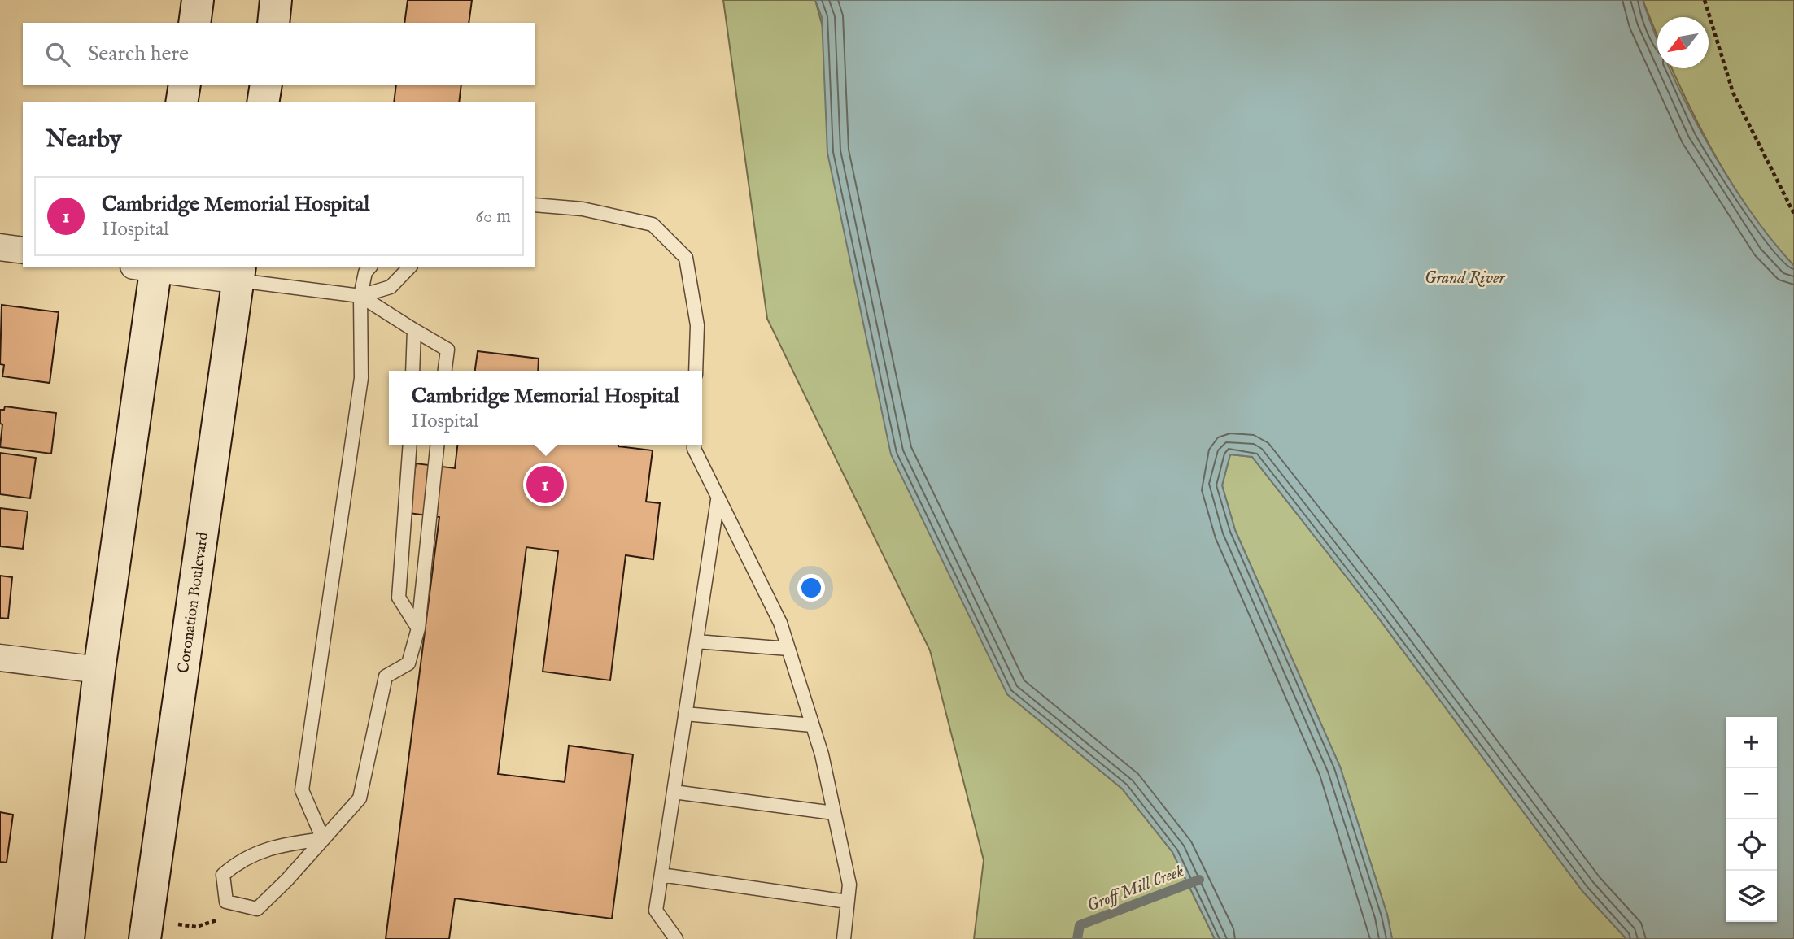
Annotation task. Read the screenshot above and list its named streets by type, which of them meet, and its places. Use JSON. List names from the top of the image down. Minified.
{"streets":{"main road":["Coronation Boulevard"]},"water":["Grand River","Groff Mill Creek"],"north":"bottom left","page":{"search":"Search here","heading":"Nearby","list":[{"mark":"1","name":"Cambridge Memorial Hospital","note":"Hospital","value":"60 m"}],"popup":["Cambridge Memorial Hospital","Hospital"],"pins":"1","map_buttons":["+","−"]}}
